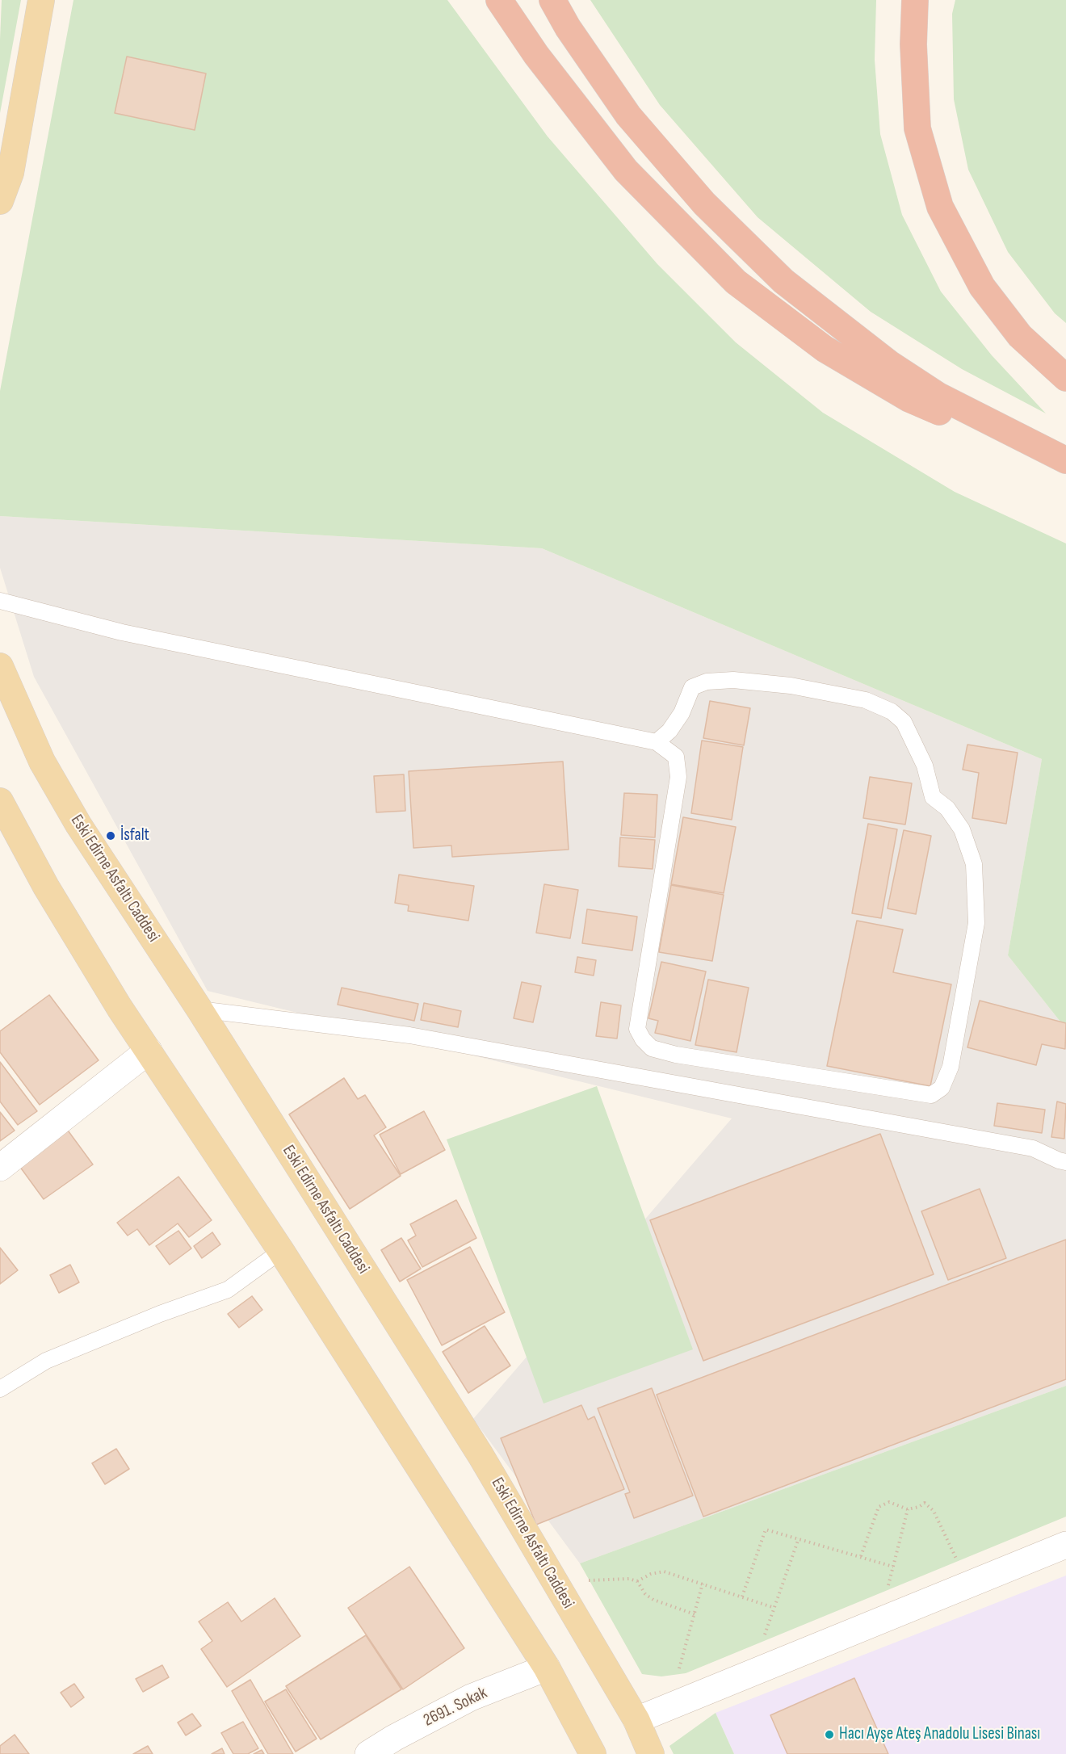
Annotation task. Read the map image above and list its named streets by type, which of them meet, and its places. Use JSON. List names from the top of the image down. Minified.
{"streets":{"main road":["Eski Edirne Asfaltı Caddesi"],"street":["2691. Sokak"]},"places":["İsfalt","Hacı Ayşe Ateş Anadolu Lisesi Binası"]}
